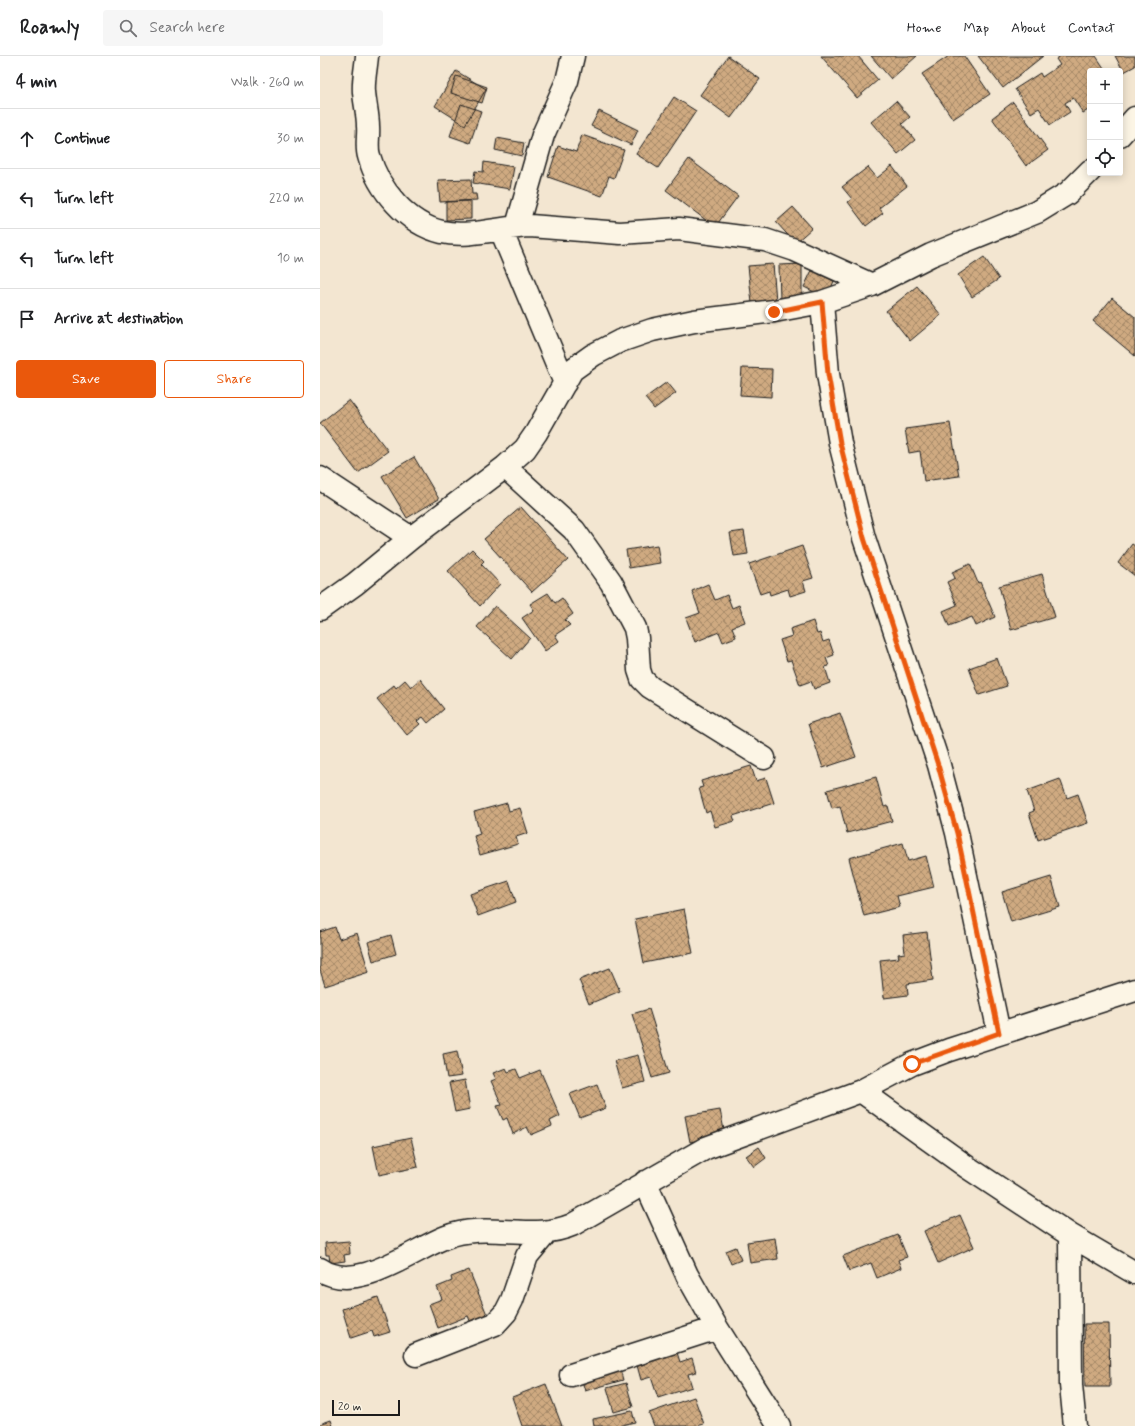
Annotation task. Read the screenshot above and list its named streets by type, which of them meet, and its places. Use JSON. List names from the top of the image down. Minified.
{"scale_bar":"20 m","page":{"header":"Roamly","search":"Search here","nav":["Home","Map","About","Contact"],"heading":["4 min","Walk · 260 m"],"map_buttons":["+","−"],"list":[["Continue","30 m"],["Turn left","220 m"],["Turn left","10 m"],"Arrive at destination"],"buttons":["Save","Share"],"scale":"20 m"}}
